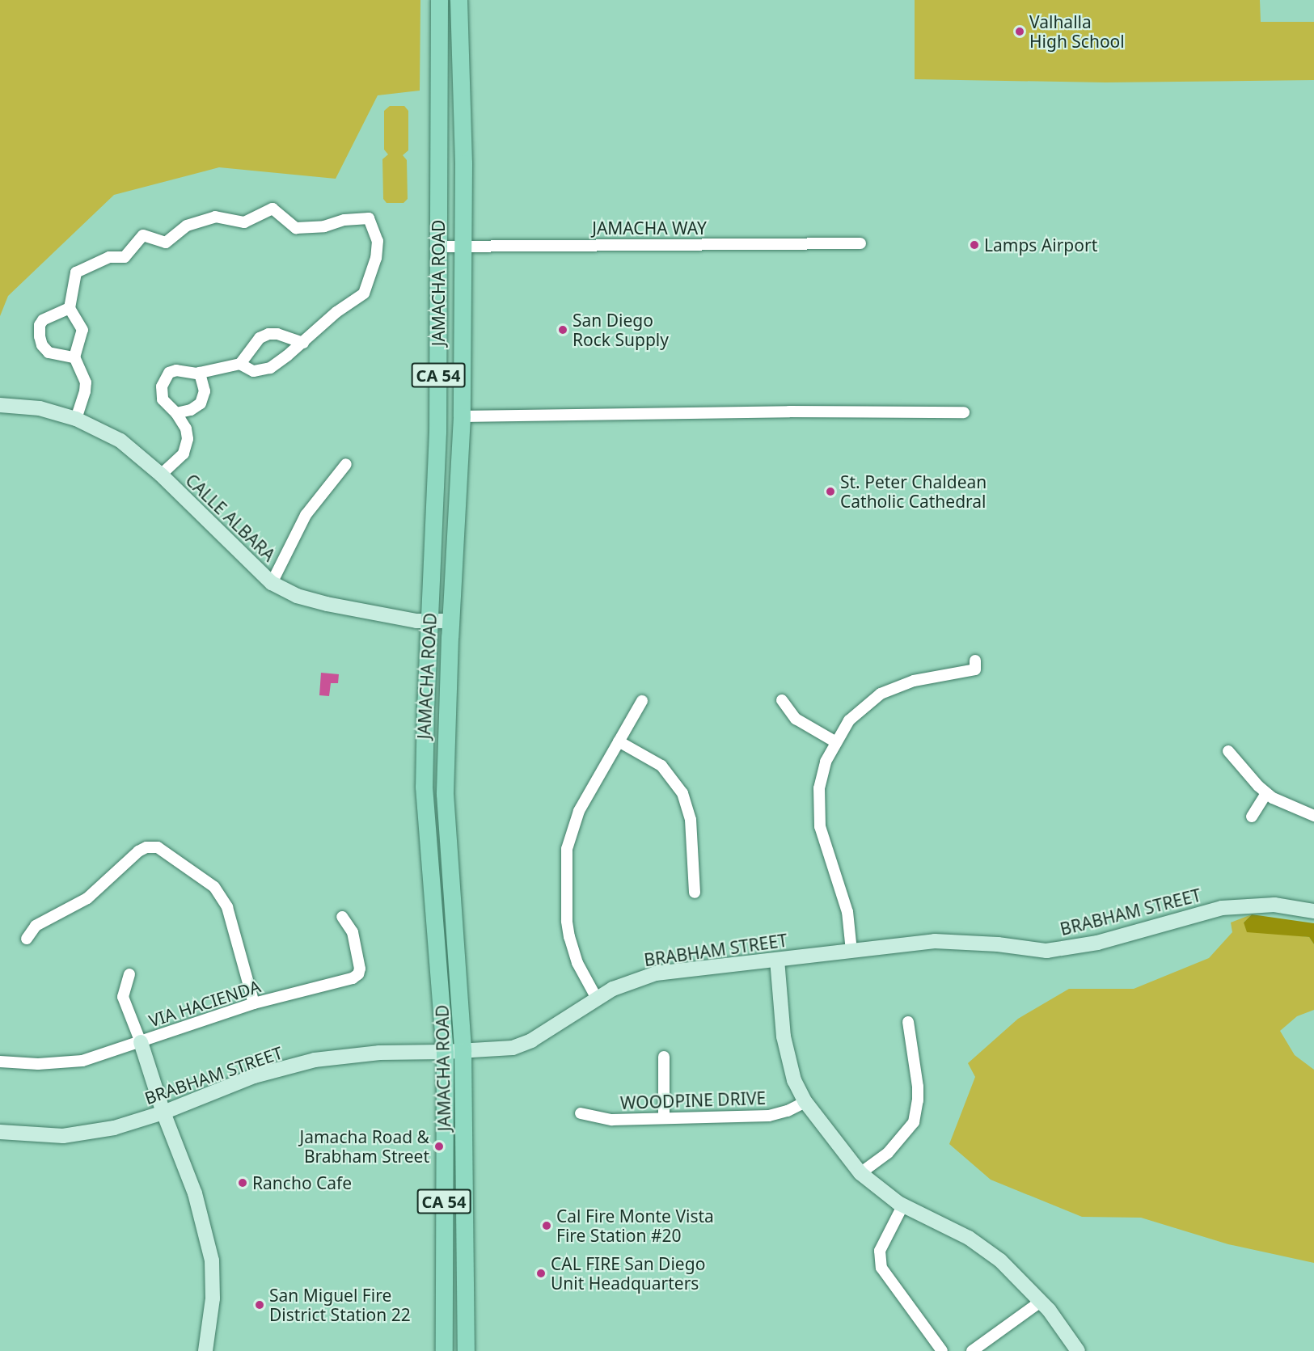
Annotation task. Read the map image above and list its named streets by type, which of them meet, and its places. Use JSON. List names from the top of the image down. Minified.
{"streets":{"main road":["JAMACHA ROAD","CA 54"],"street":["JAMACHA WAY","CALLE ALBARA","BRABHAM STREET","VIA HACIENDA","WOODPINE DRIVE"]},"crossings":[["JAMACHA WAY","JAMACHA ROAD"],["JAMACHA ROAD","CALLE ALBARA"],["JAMACHA ROAD","BRABHAM STREET"]],"places":["Valhalla High School","Lamps Airport","San Diego Rock Supply","St. Peter Chaldean Catholic Cathedral","Jamacha Road & Brabham Street","Rancho Cafe","Cal Fire Monte Vista Fire Station #20","CAL FIRE San Diego Unit Headquarters","San Miguel Fire District Station 22"]}
